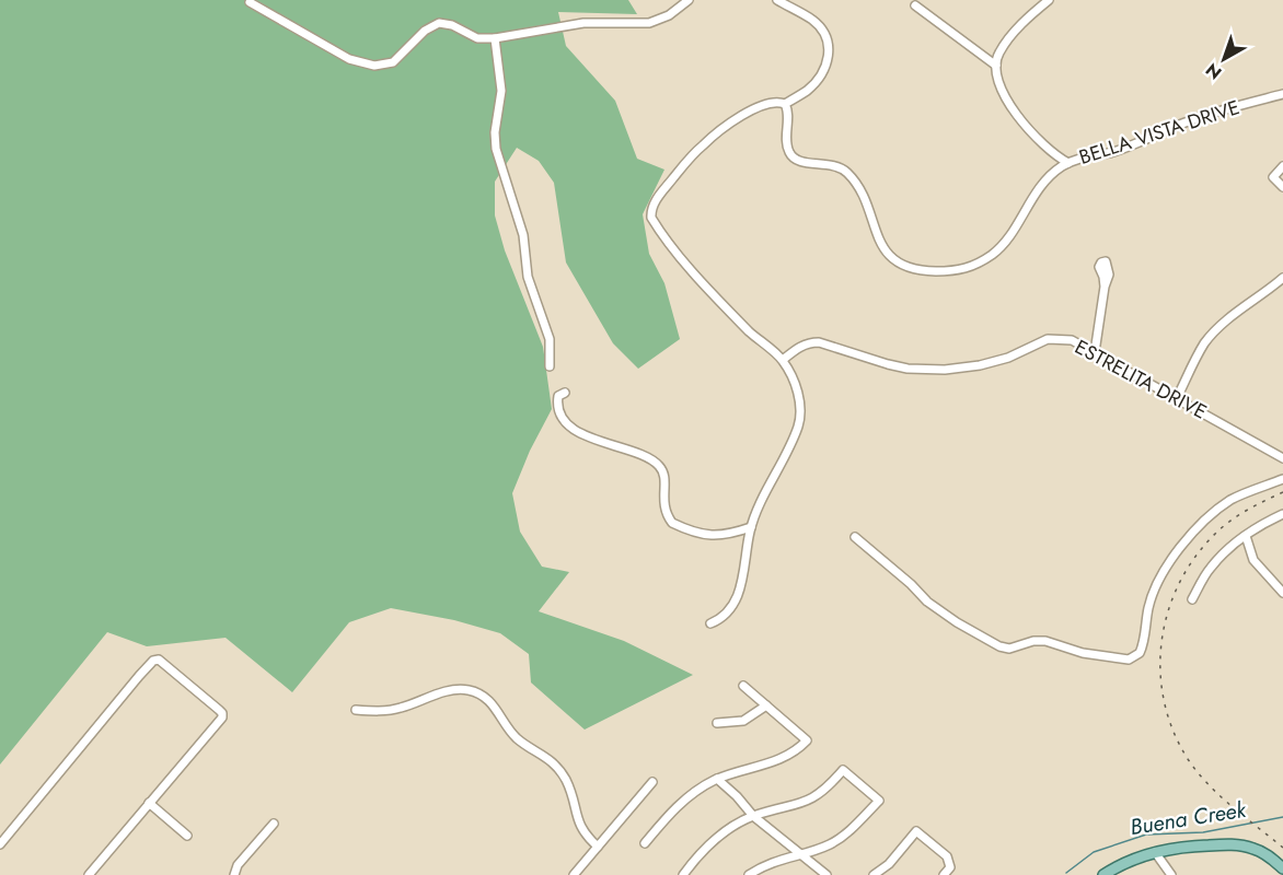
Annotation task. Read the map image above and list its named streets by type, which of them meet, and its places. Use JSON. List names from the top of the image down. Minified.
{"streets":{"street":["BELLA VISTA DRIVE","ESTRELITA DRIVE"]},"water":["Buena Creek"],"north":"bottom left"}
